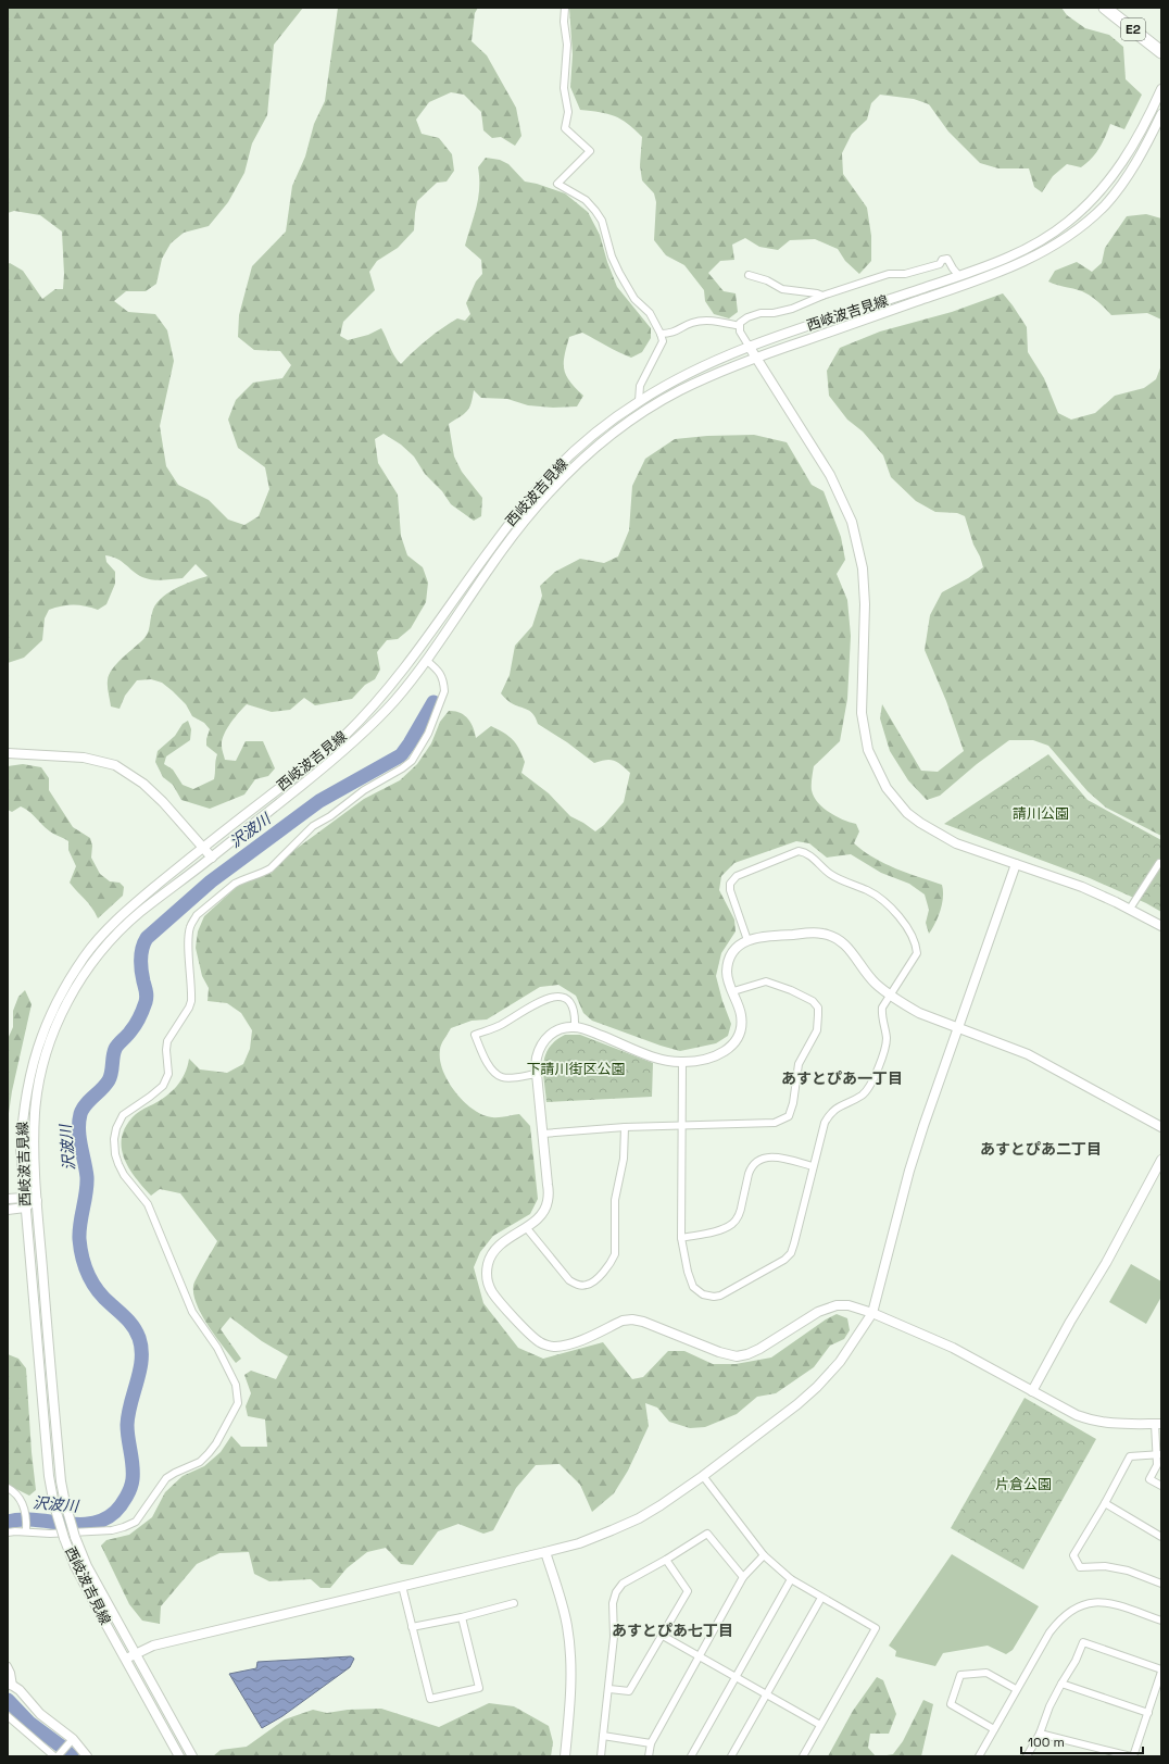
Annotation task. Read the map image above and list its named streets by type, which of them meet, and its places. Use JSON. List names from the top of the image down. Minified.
{"streets":{"highway":["E2"],"street":["西岐波吉見線"]},"districts":["あすとぴあ一丁目","あすとぴあ二丁目","あすとぴあ七丁目"],"water":["沢波川"],"parks":["請川公園","下請川街区公園","片倉公園"],"scale_bar":"100 m"}
